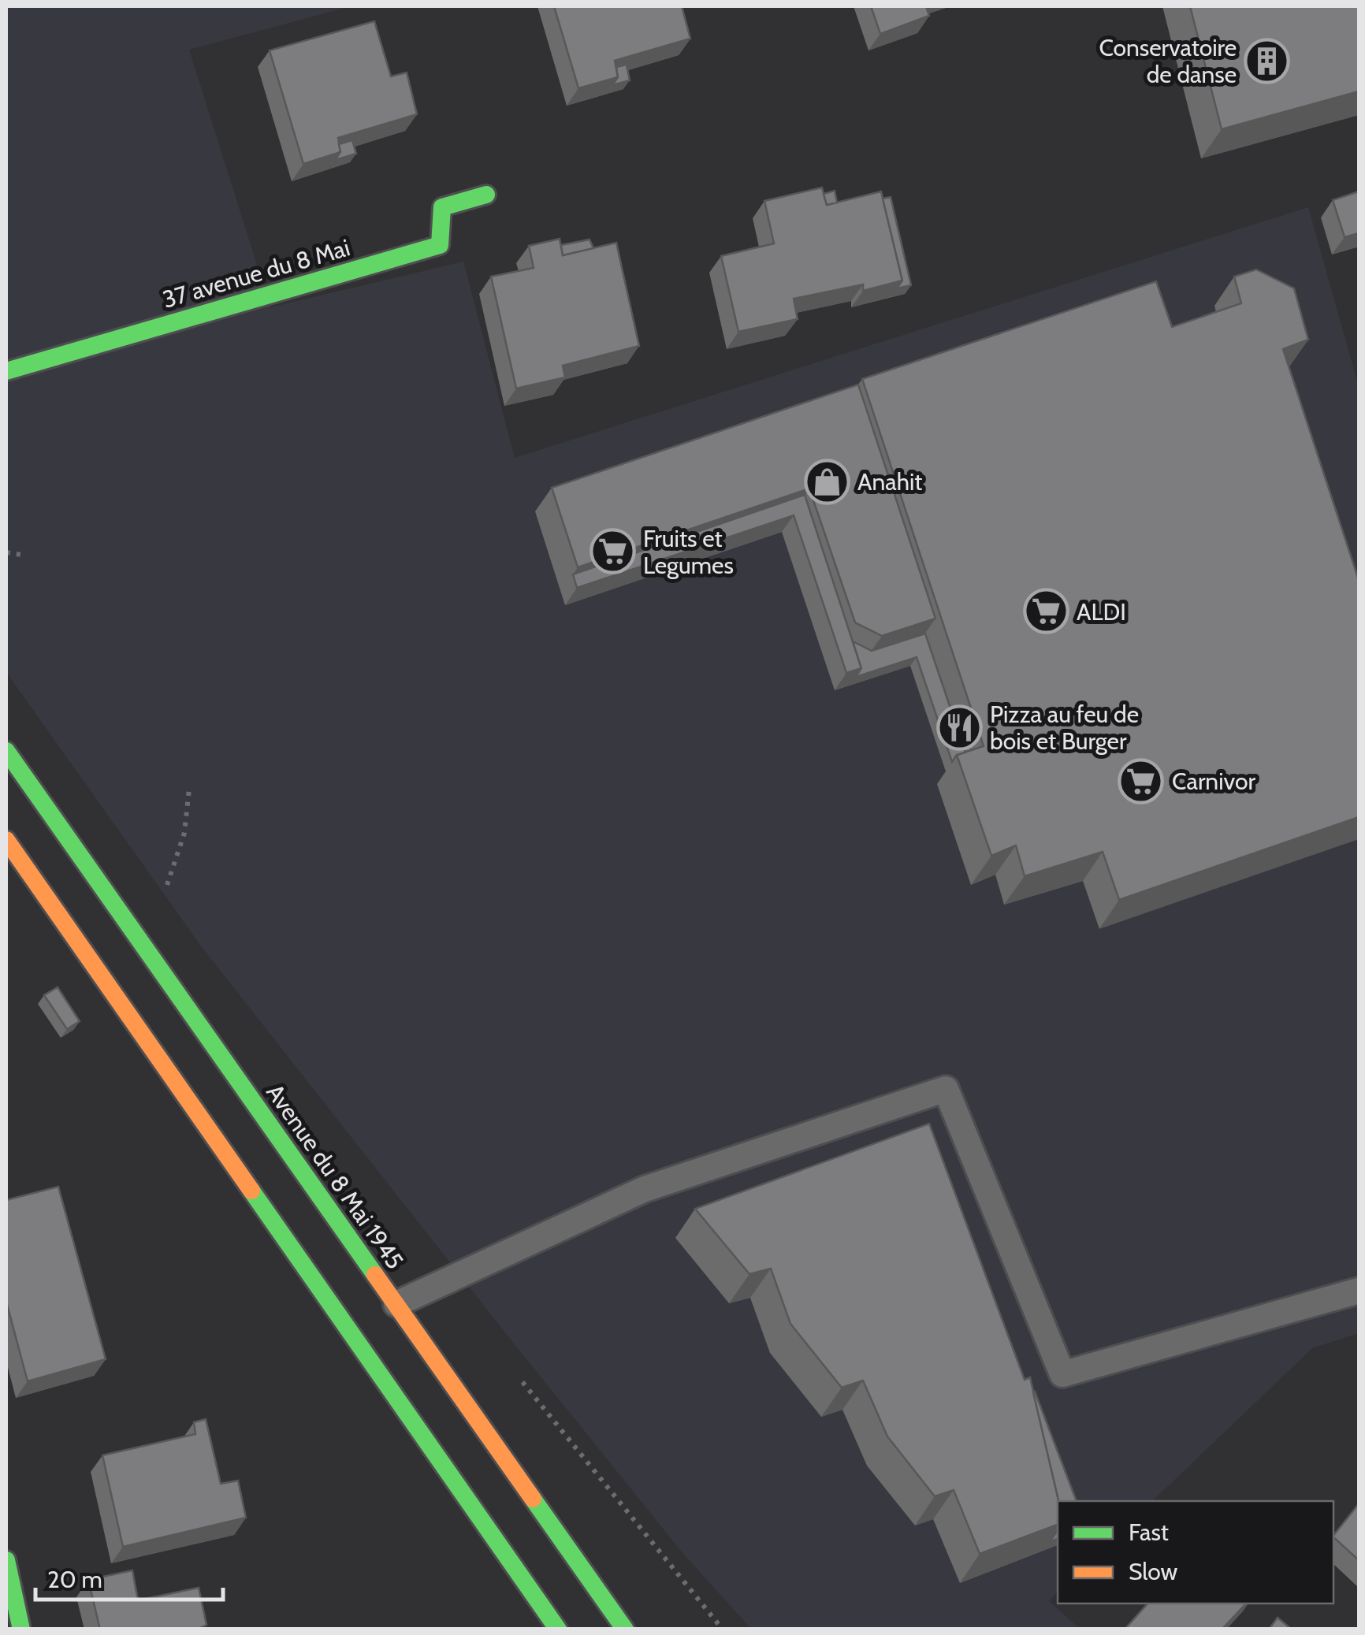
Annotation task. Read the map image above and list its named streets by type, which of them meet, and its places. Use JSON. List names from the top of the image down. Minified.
{"streets":{"main road":["37 avenue du 8 Mai","Avenue du 8 Mai 1945"]},"places":{"building":["Conservatoire de danse"],"shop":["Anahit"],"supermarket":["Fruits et Legumes","ALDI","Carnivor"],"restaurant":["Pizza au feu de bois et Burger"]},"legend":["Fast","Slow"],"scale_bar":"20 m"}
